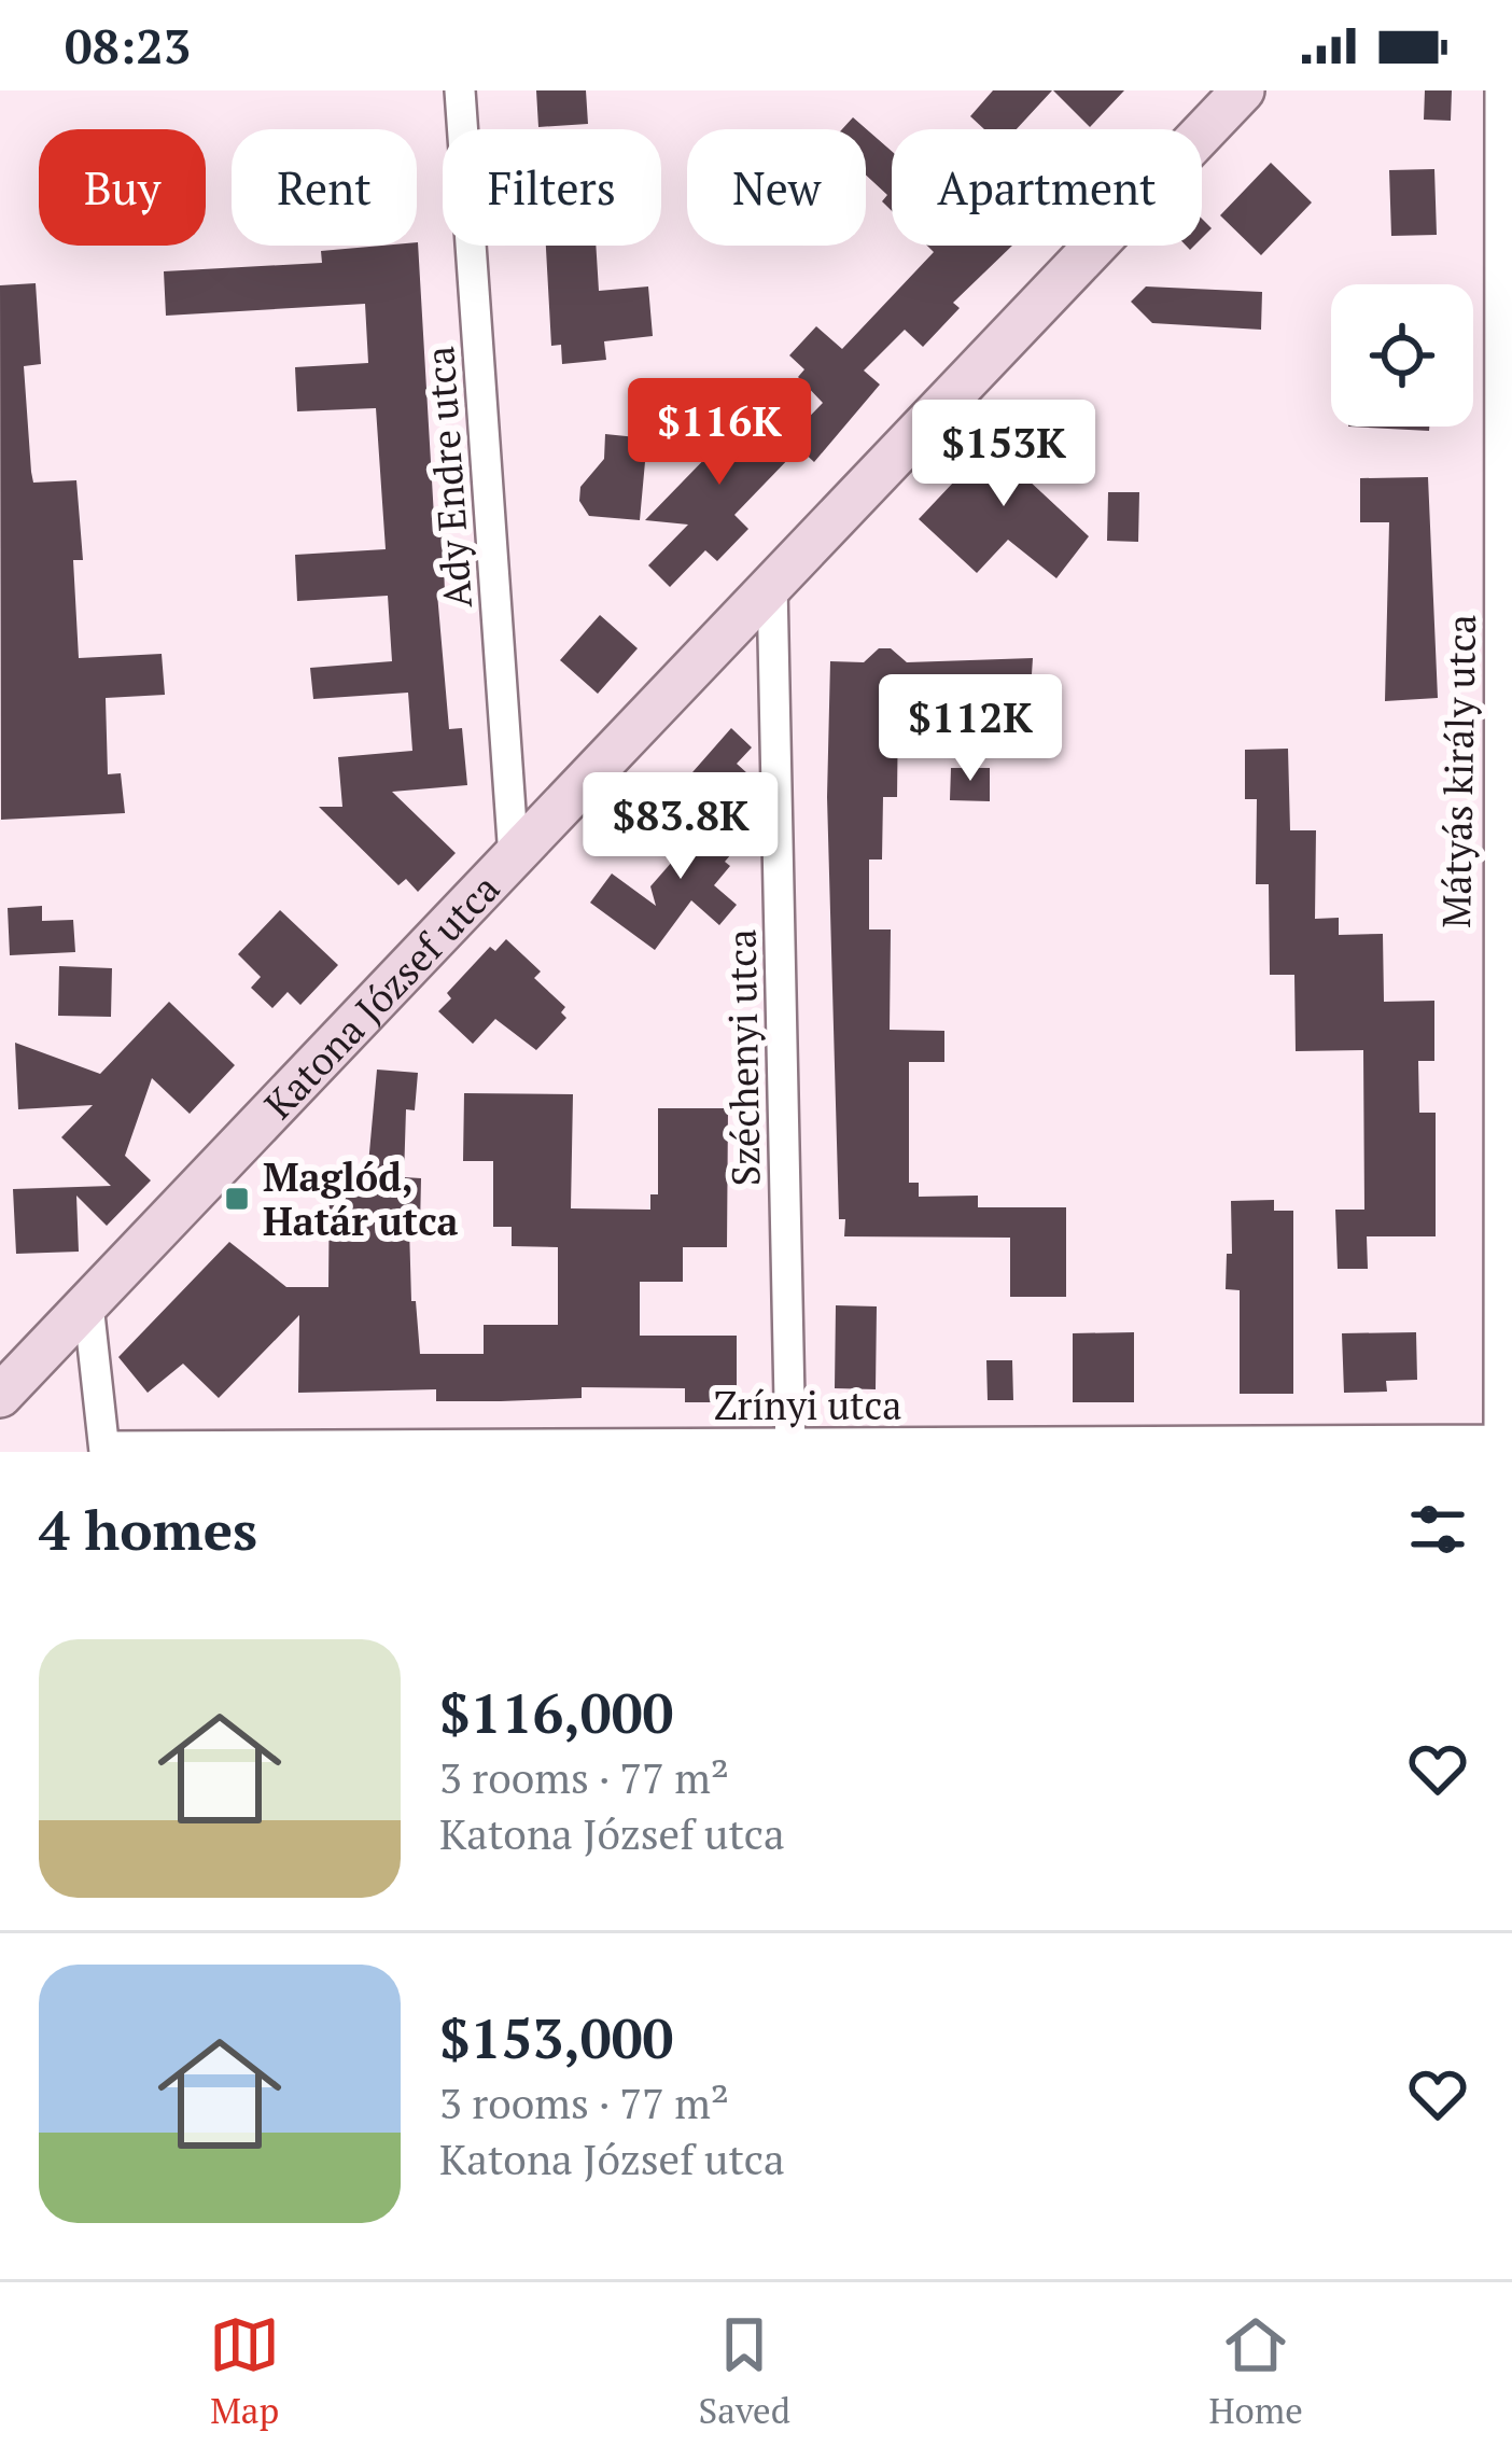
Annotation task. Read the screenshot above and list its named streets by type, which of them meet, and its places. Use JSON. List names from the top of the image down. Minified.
{"streets":{"main road":["Katona József utca"],"street":["Ady Endre utca","Mátyás király utca","Széchenyi utca","Zrínyi utca"]},"crossings":[["Ady Endre utca","Katona József utca"],["Mátyás király utca","Zrínyi utca"],["Katona József utca","Széchenyi utca"],["Széchenyi utca","Zrínyi utca"]],"places":{"transit":["Maglód, Határ utca"]},"page":{"status":"08:23","chip":["Buy","Rent","Filters","New","Apartment"],"price":["$116K","$153K","$112K","$83.8K"],"heading":"4 homes","list":[{"name":"$116,000","note":"3 rooms · 77 m² · Katona József utca"},{"name":"$153,000","note":"3 rooms · 77 m² · Katona József utca"}],"tabs":["Map","Saved","Home"]}}
